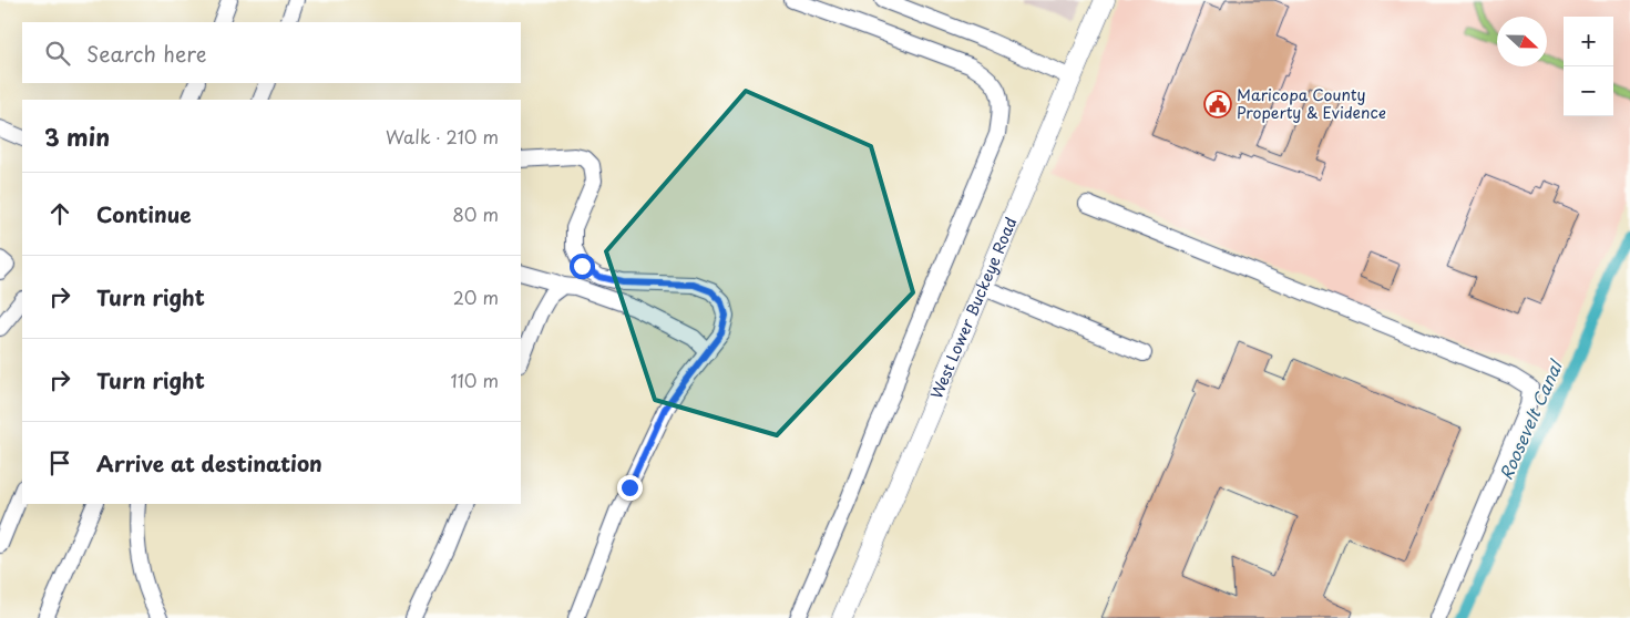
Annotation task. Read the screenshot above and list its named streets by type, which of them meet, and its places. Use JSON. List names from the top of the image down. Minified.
{"streets":{"main road":["West Lower Buckeye Road"]},"water":["Roosevelt Canal"],"places":{"public building":["Maricopa County Property & Evidence"]},"north":"right","page":{"map_buttons":["+","−"],"search":"Search here","heading":["3 min","Walk · 210 m"],"list":[["Continue","80 m"],["Turn right","20 m"],["Turn right","110 m"],"Arrive at destination"]}}
